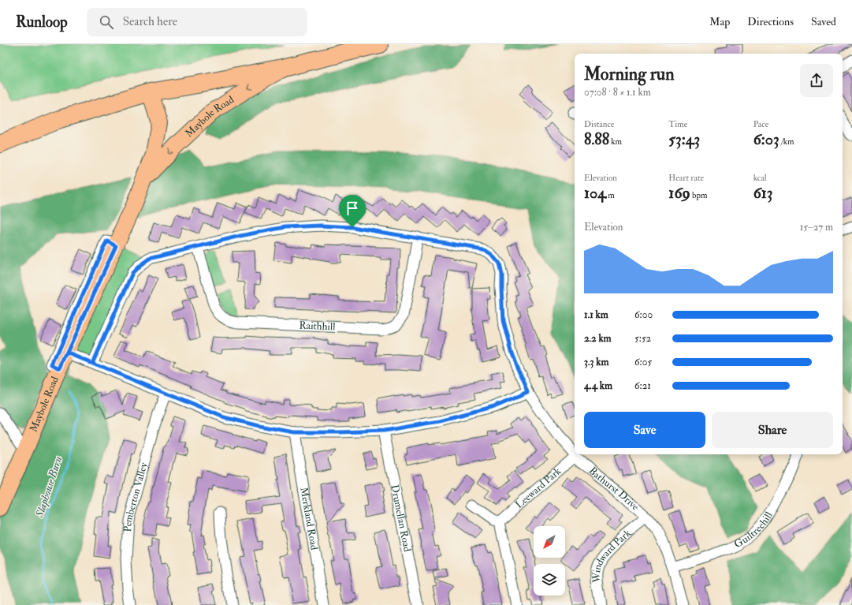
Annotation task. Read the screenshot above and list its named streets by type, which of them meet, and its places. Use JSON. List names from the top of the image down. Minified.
{"streets":{"main road":["Maybole Road"],"street":["Raithhill","Leeward Park","Bathurst Drive","Pemberton Valley","Drumellan Road","Merkland Road","Guiltreehill","Windward Park"]},"crossings":[["Raithhill","Bathurst Drive"],["Leeward Park","Bathurst Drive"],["Bathurst Drive","Guiltreehill"],["Bathurst Drive","Windward Park"]],"water":["Slaphouse Burn"],"north":"bottom left","page":{"header":"Runloop","search":"Search here","nav":["Map","Directions","Saved"],"heading":["Morning run","07:08 · 8 × 1.1 km"],"stats":[["Distance","8.88 km"],["Time","53:43"],["Pace","6:03 /km"],["Elevation","104 m"],["Heart rate","169 bpm"],["kcal","613"]],"chart":["Elevation","15–27 m"],"list":[{"name":"1.1 km","note":"6:00"},{"name":"2.2 km","note":"5:52"},{"name":"3.3 km","note":"6:05"},{"name":"4.4 km","note":"6:21"}],"buttons":["Save","Share"]}}
